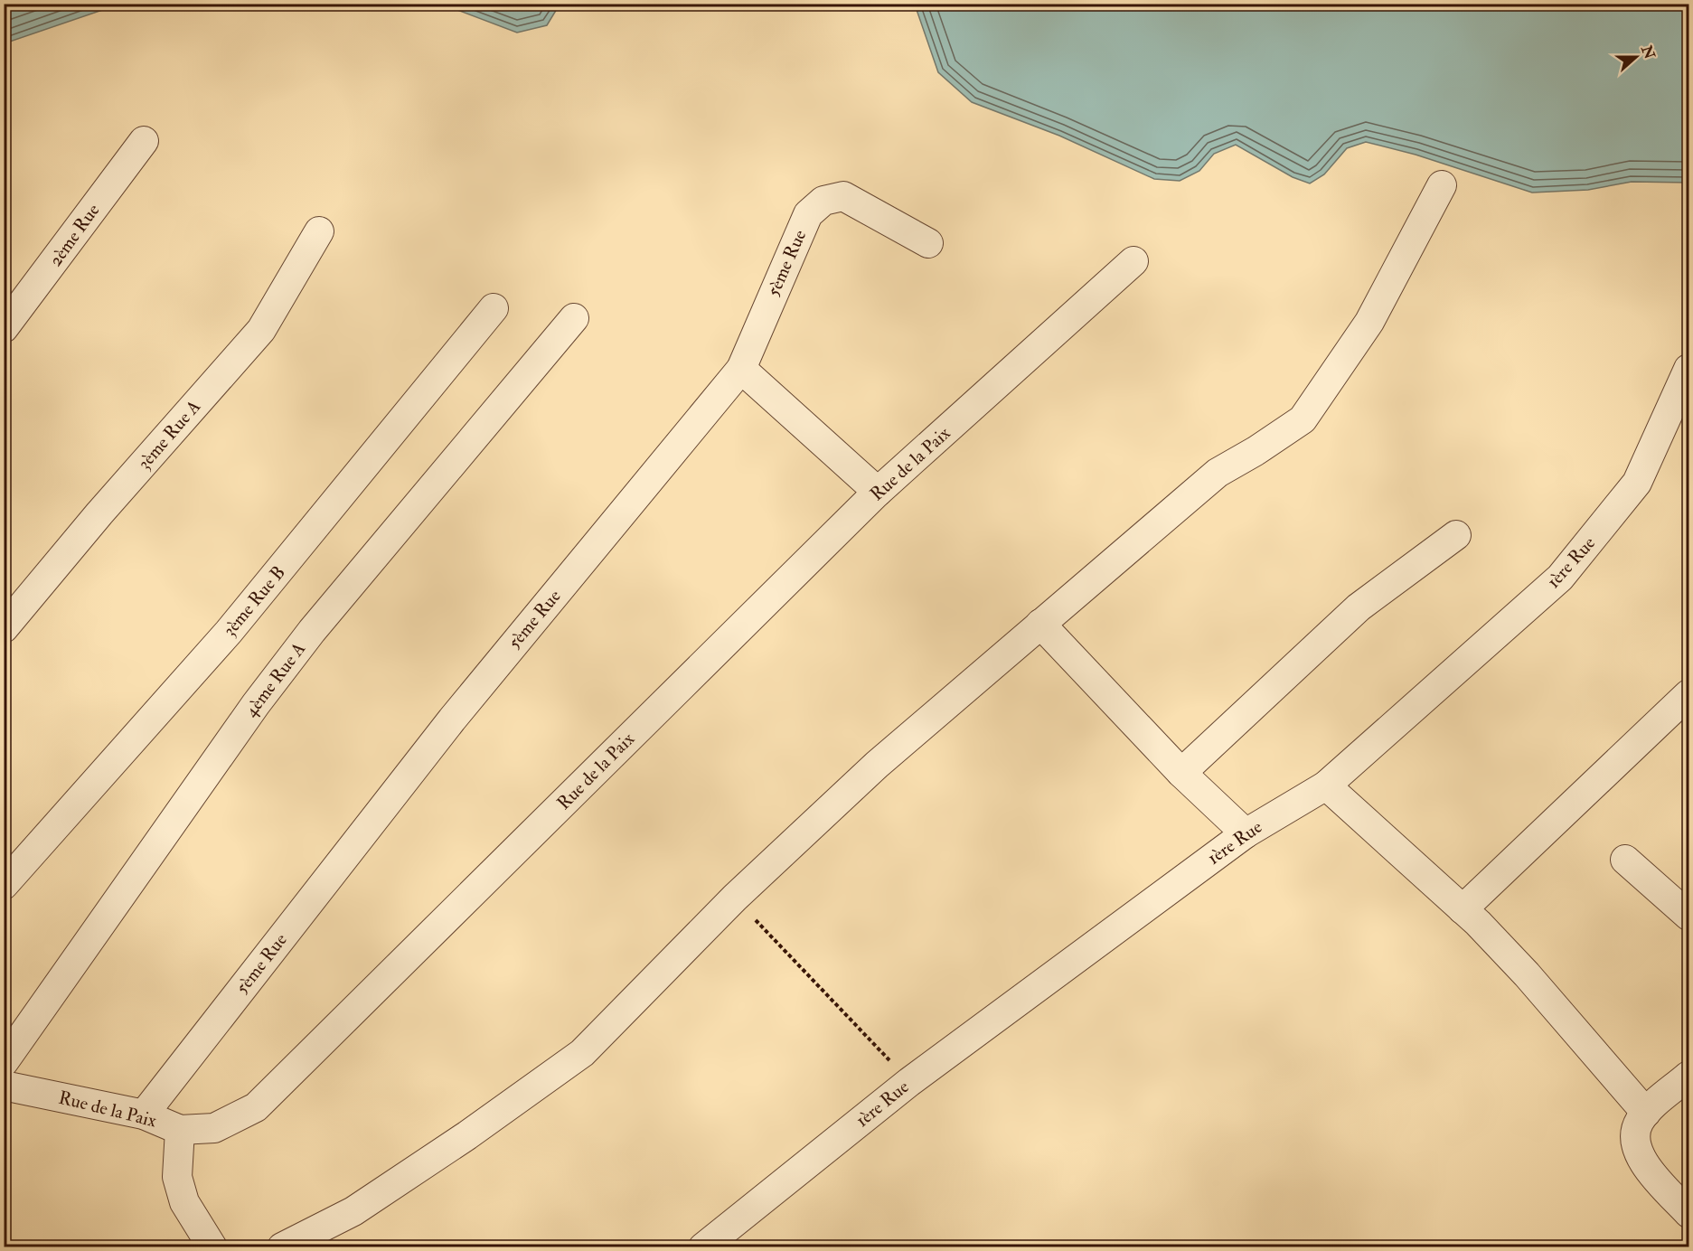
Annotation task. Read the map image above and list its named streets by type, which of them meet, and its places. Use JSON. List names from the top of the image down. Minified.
{"streets":{"street":["2ème Rue","5ème Rue","3ème Rue A","Rue de la Paix","1ère Rue","3ème Rue B","4ème Rue A"]},"crossings":[["5ème Rue","Rue de la Paix"],["Rue de la Paix","4ème Rue A"]],"north":"right"}
